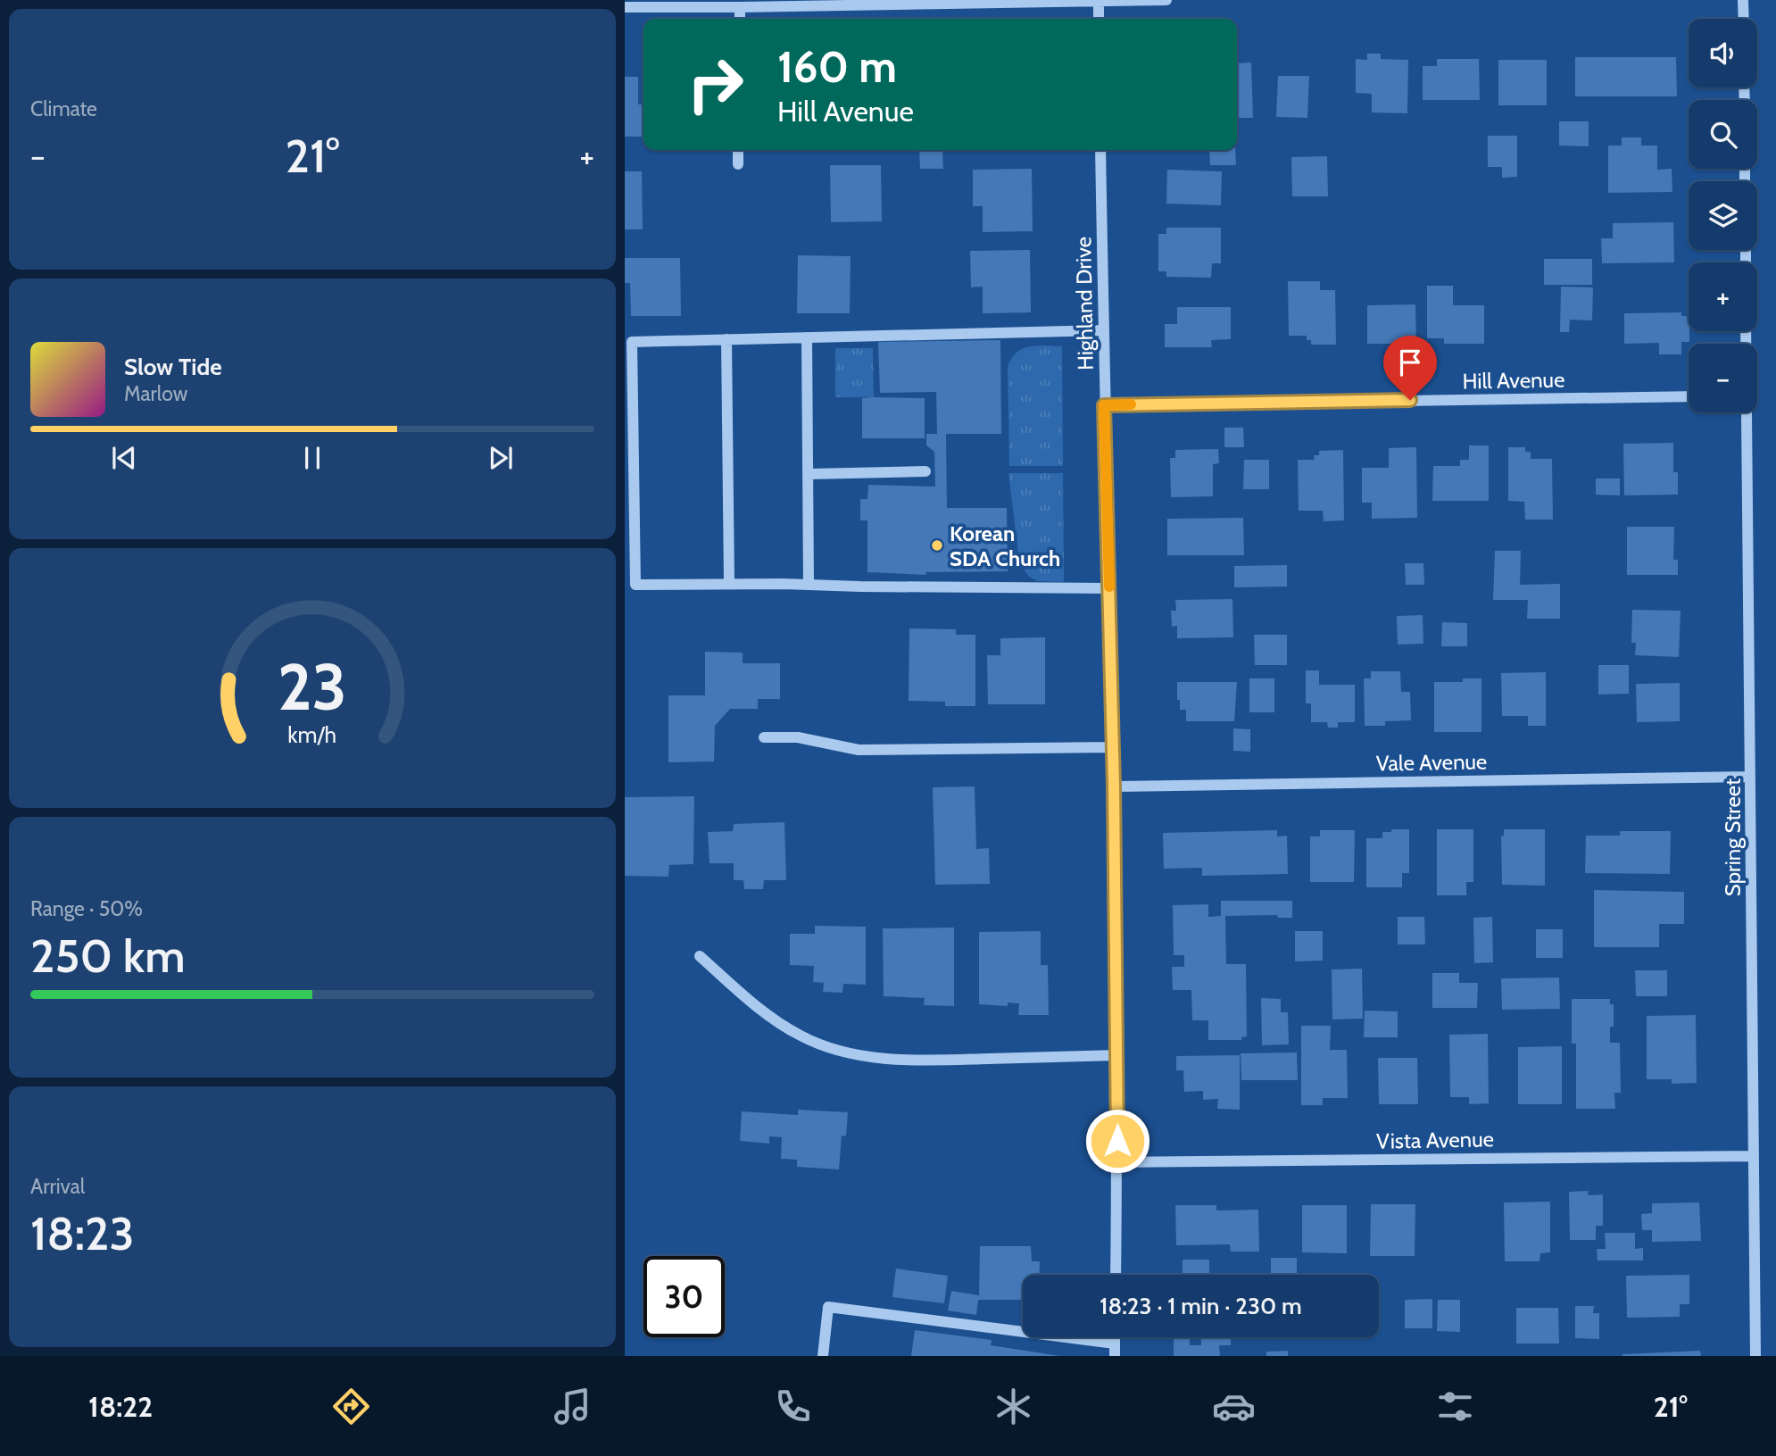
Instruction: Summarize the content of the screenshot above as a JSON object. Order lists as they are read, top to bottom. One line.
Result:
{"streets":{"street":["Highland Drive","Hill Avenue","Vale Avenue","Spring Street","Vista Avenue"]},"crossings":[["Highland Drive","Hill Avenue"],["Highland Drive","Vale Avenue"],["Highland Drive","Vista Avenue"],["Vale Avenue","Spring Street"],["Spring Street","Vista Avenue"]],"places":["Korean SDA Church"],"page":{"tile":["Climate",["Range · 50%","250 km"],["Arrival","18:23"]],"map_buttons":["+","−"],"turn":["160 m","Hill Avenue"],"heat":["−","21°","+"],"song":["Slow Tide","Marlow"],"limit":"30","trip":"18:23 · 1 min · 230 m","tabs":["18:22","21°"],"gauge":["23","km/h"]}}
